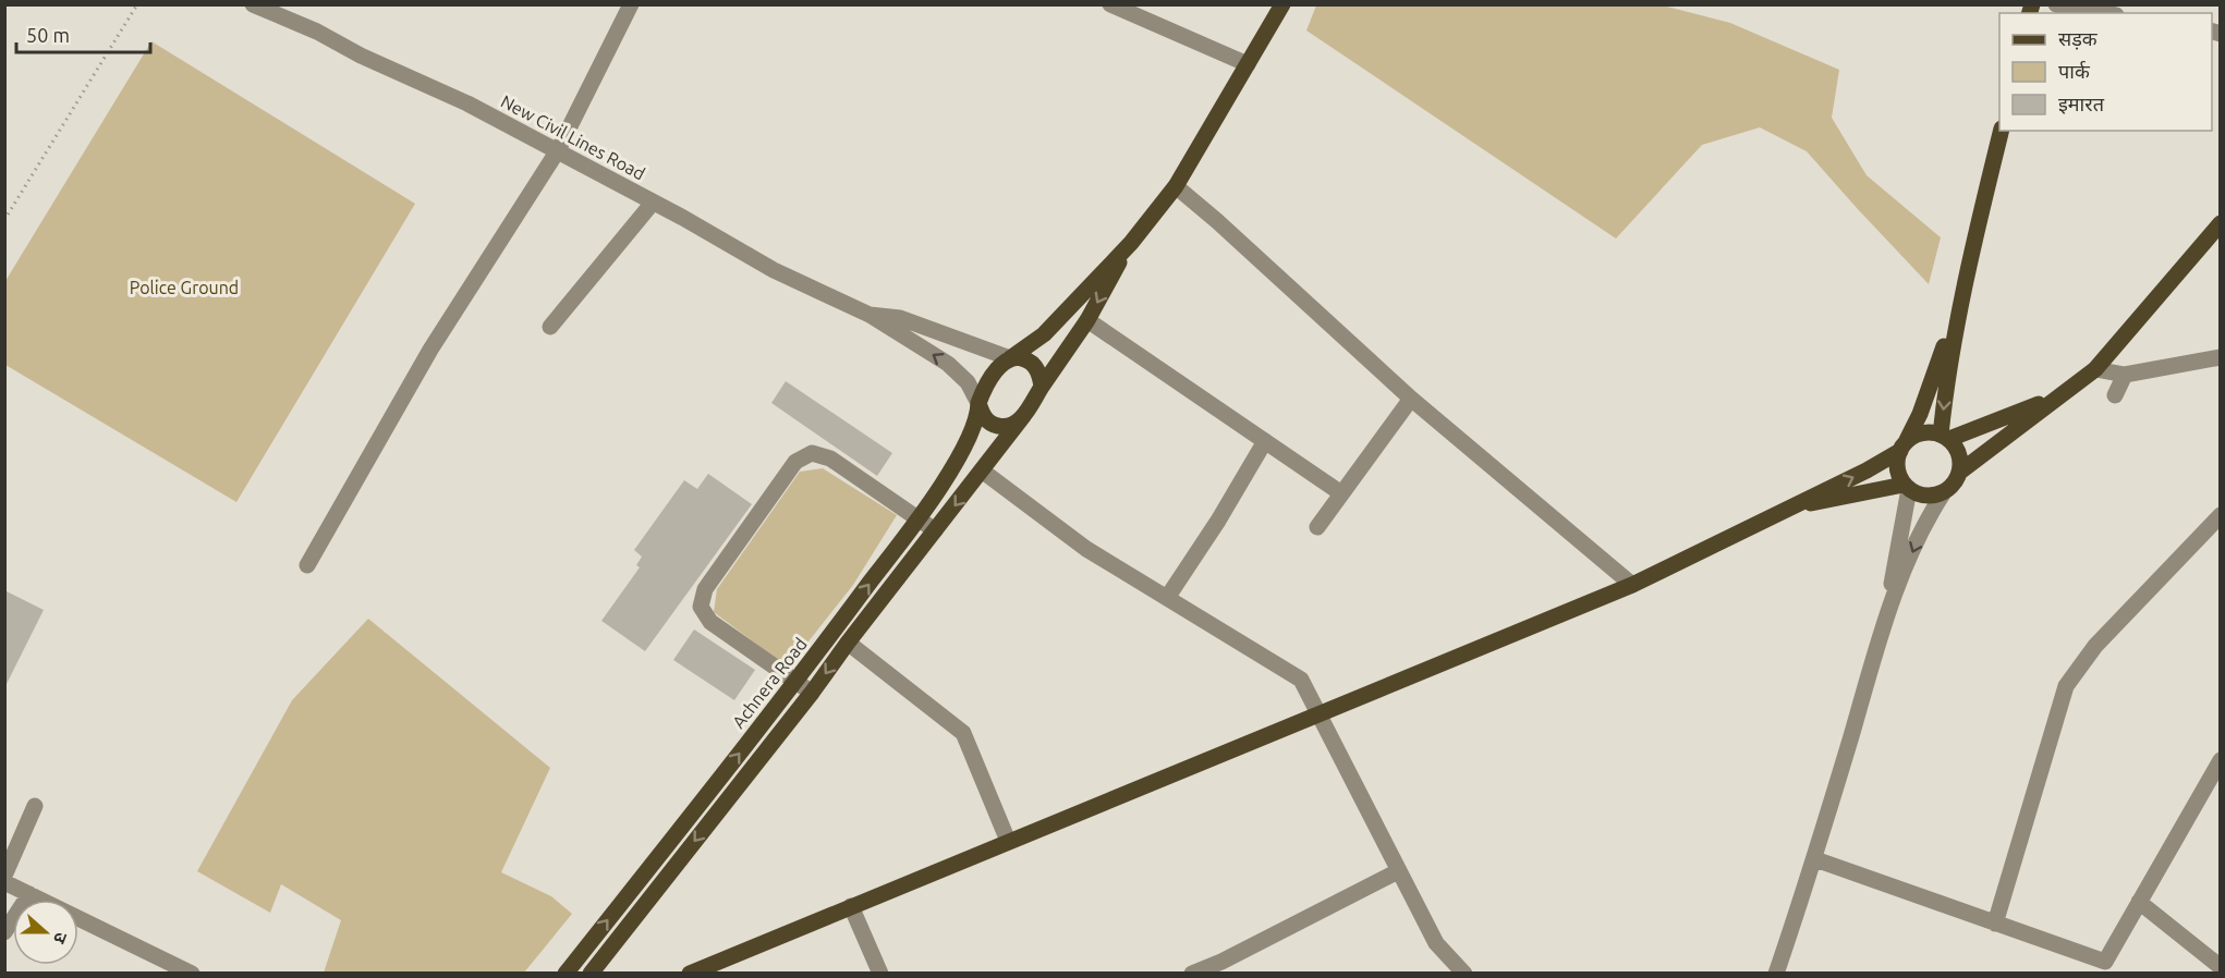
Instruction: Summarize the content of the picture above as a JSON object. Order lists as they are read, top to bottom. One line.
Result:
{"streets":{"main road":["Achnera Road"],"street":["New Civil Lines Road"]},"parks":["Police Ground"],"legend":["सड़क","पार्क","इमारत"],"scale_bar":"50 m","north":"right"}
